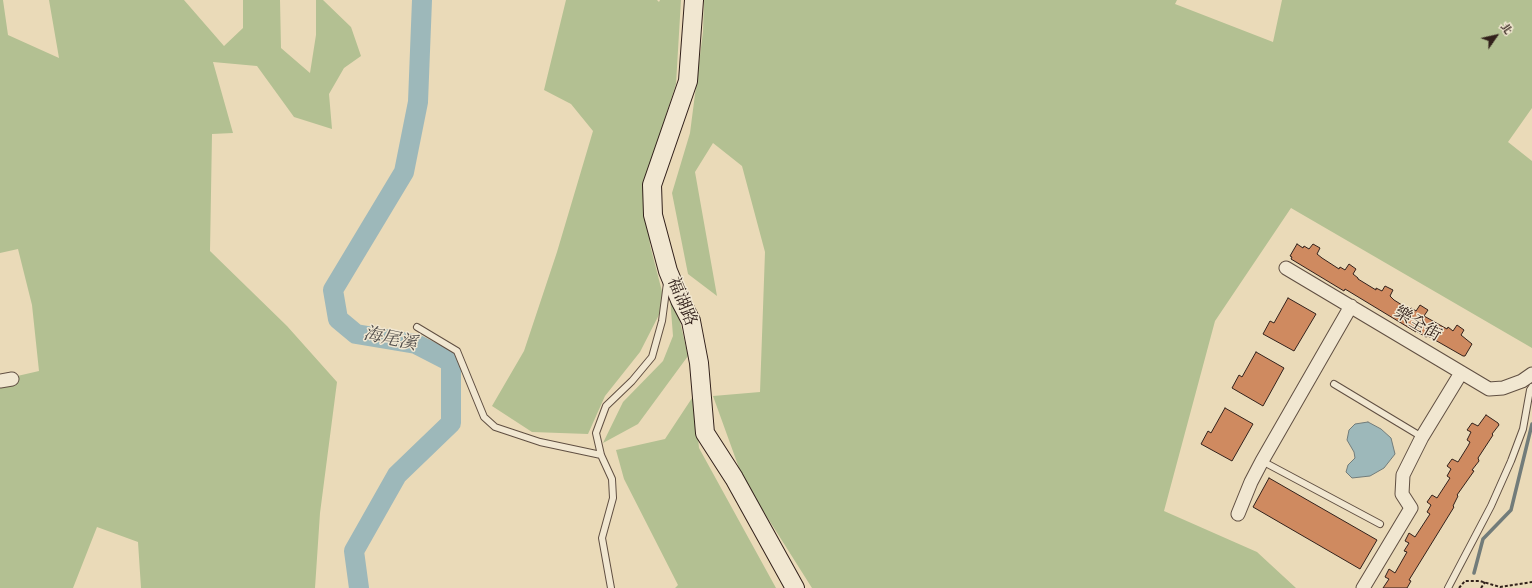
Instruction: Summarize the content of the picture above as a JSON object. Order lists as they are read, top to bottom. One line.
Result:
{"streets":{"street":["福湖路","樂全街"]},"water":["海尾溪"],"north":"top right"}
